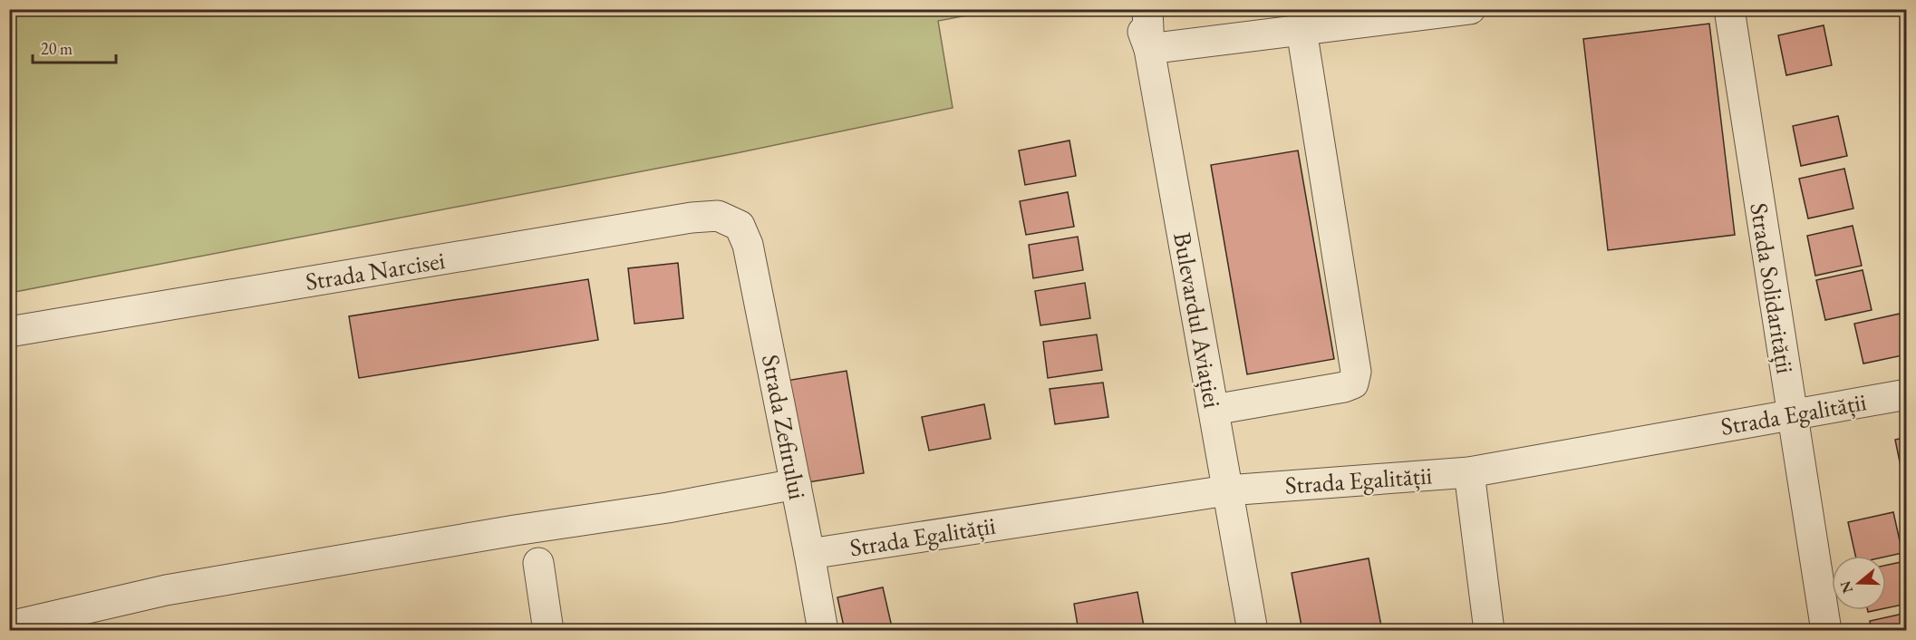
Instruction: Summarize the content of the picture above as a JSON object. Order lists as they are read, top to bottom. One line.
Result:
{"streets":{"street":["Strada Narcisei","Strada Solidarității","Bulevardul Aviației","Strada Egalității","Strada Zefirului"]},"crossings":[["Strada Narcisei","Strada Zefirului"],["Strada Solidarității","Strada Egalității"],["Bulevardul Aviației","Strada Egalității"],["Strada Egalității","Strada Zefirului"]],"scale_bar":"20 m","north":"left"}
